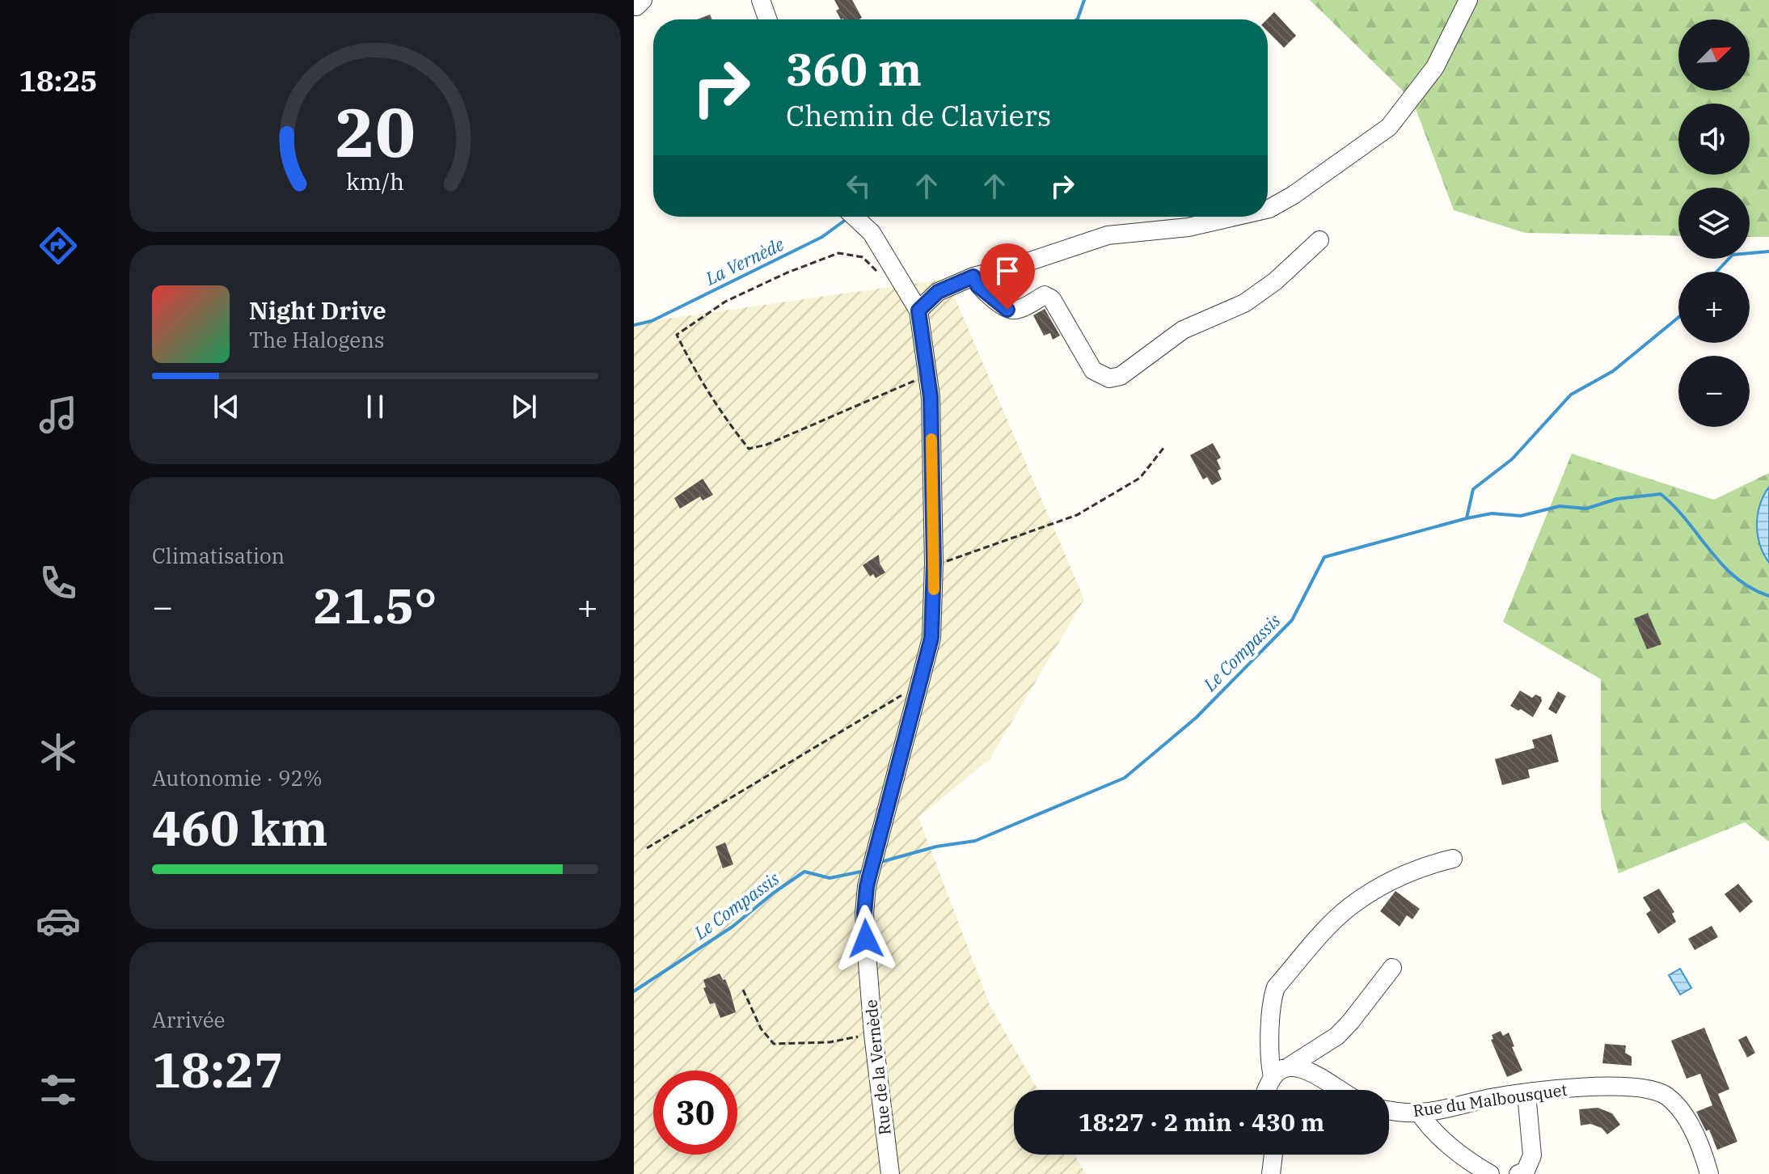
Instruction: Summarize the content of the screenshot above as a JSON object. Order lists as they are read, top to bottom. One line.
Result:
{"streets":{"street":["Rue de la Vernède","Rue du Malbousquet"]},"water":["La Vernède","Le Compassis"],"north":"top right","page":{"tabs":"18:25","map_buttons":["+","−"],"turn":["360 m","Chemin de Claviers"],"song":["Night Drive","The Halogens"],"tile":["Climatisation",["Autonomie · 92%","460 km"],["Arrivée","18:27"]],"heat":["−","21.5°","+"],"limit":"30","trip":"18:27 · 2 min · 430 m","gauge":["20","km/h"]}}
